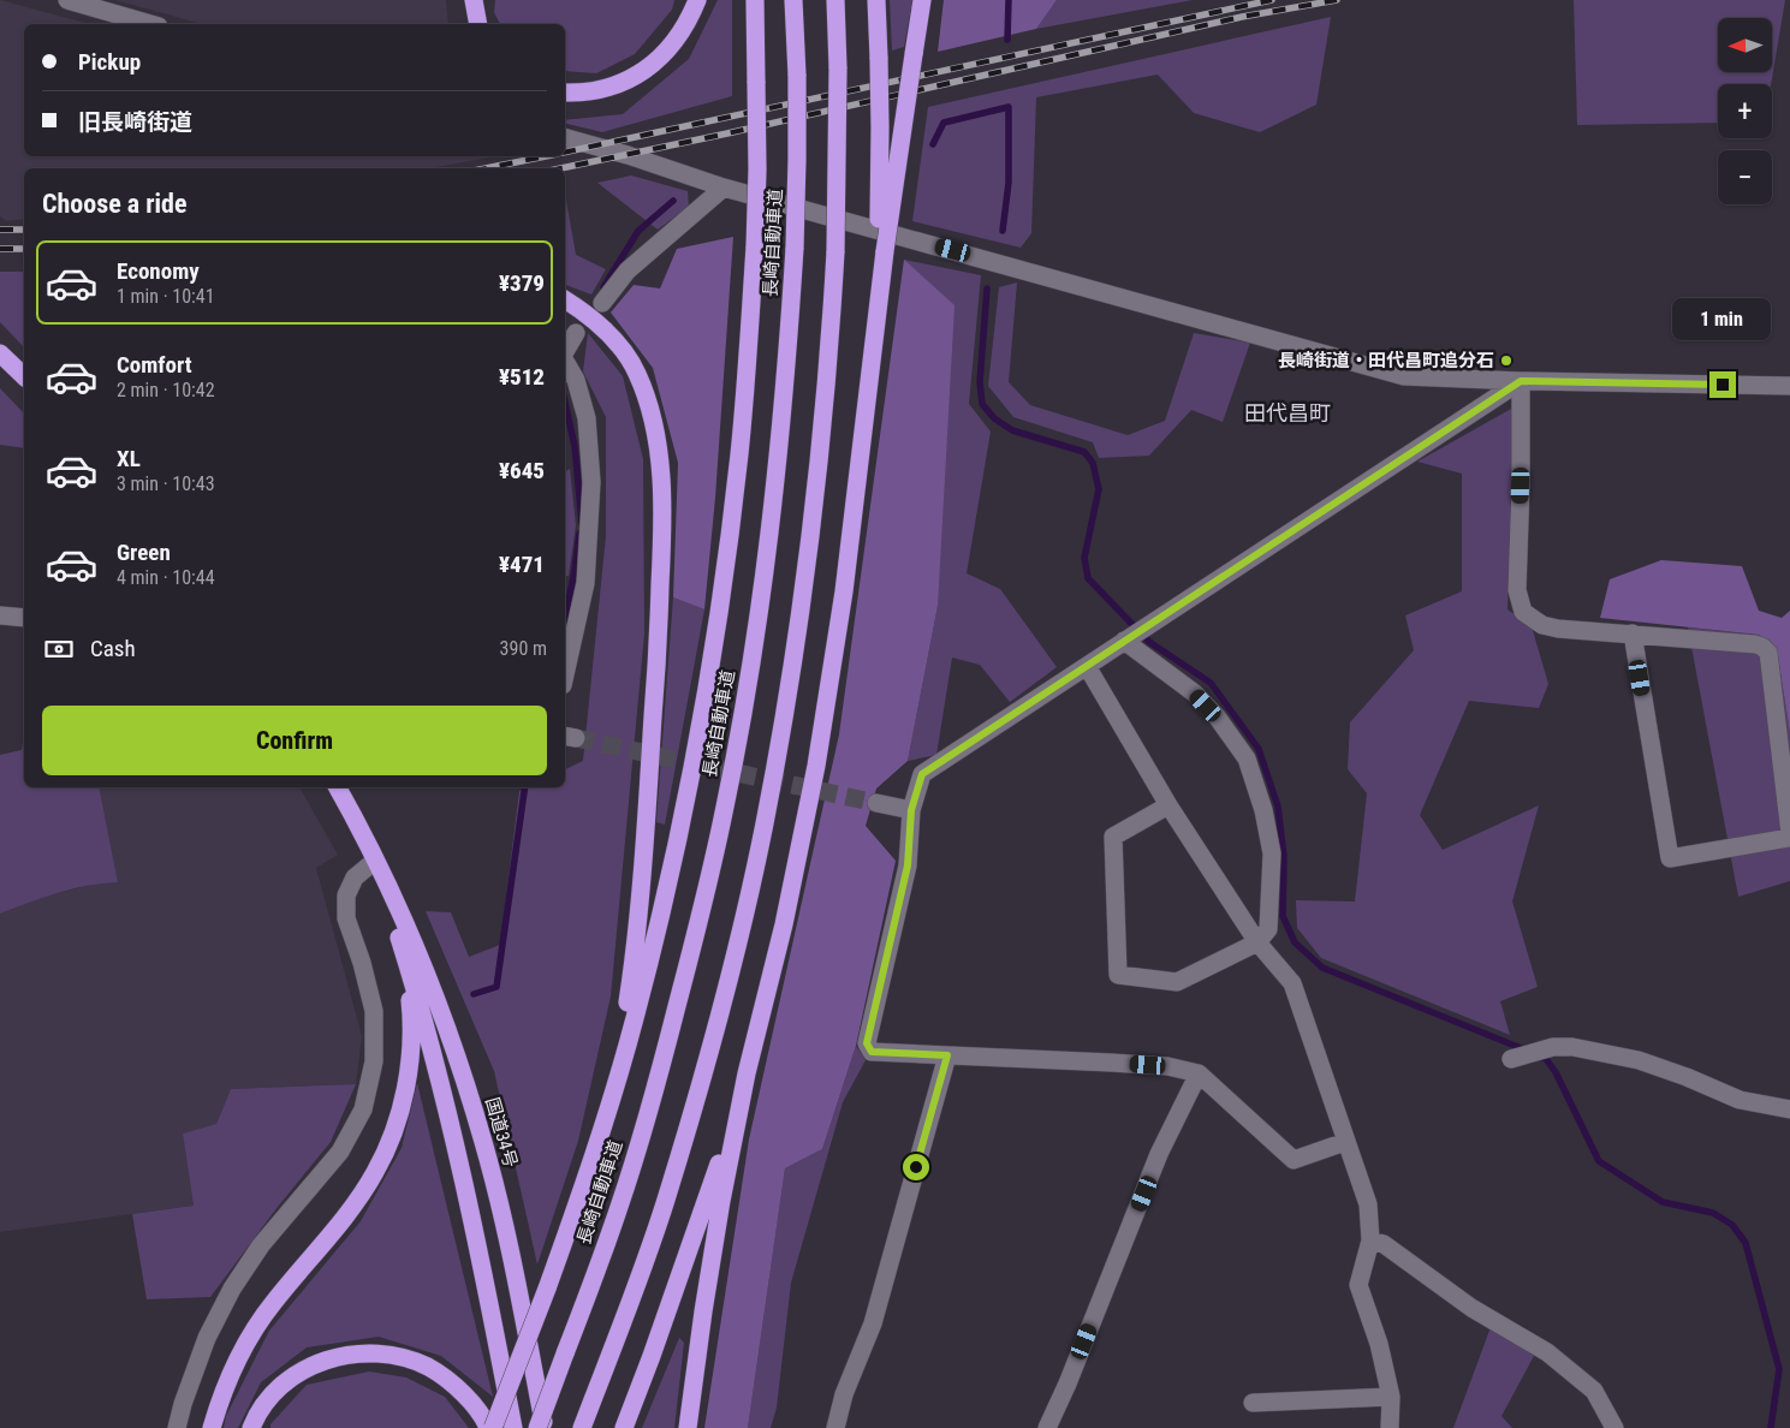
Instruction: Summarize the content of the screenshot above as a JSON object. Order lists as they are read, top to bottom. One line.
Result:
{"streets":{"highway":["長崎自動車道","国道34号"]},"districts":["田代昌町"],"places":["長崎街道・田代昌町追分石"],"north":"left","page":{"map_buttons":["+","−"],"banner":["Pickup","旧長崎街道"],"heading":"Choose a ride","list":[{"name":"Economy","note":"1 min · 10:41","value":"¥379"},{"name":"Comfort","note":"2 min · 10:42","value":"¥512"},{"name":"XL","note":"3 min · 10:43","value":"¥645"},{"name":"Green","note":"4 min · 10:44","value":"¥471"}],"bubble":"1 min","pay":["Cash","390 m"],"buttons":"Confirm"}}
